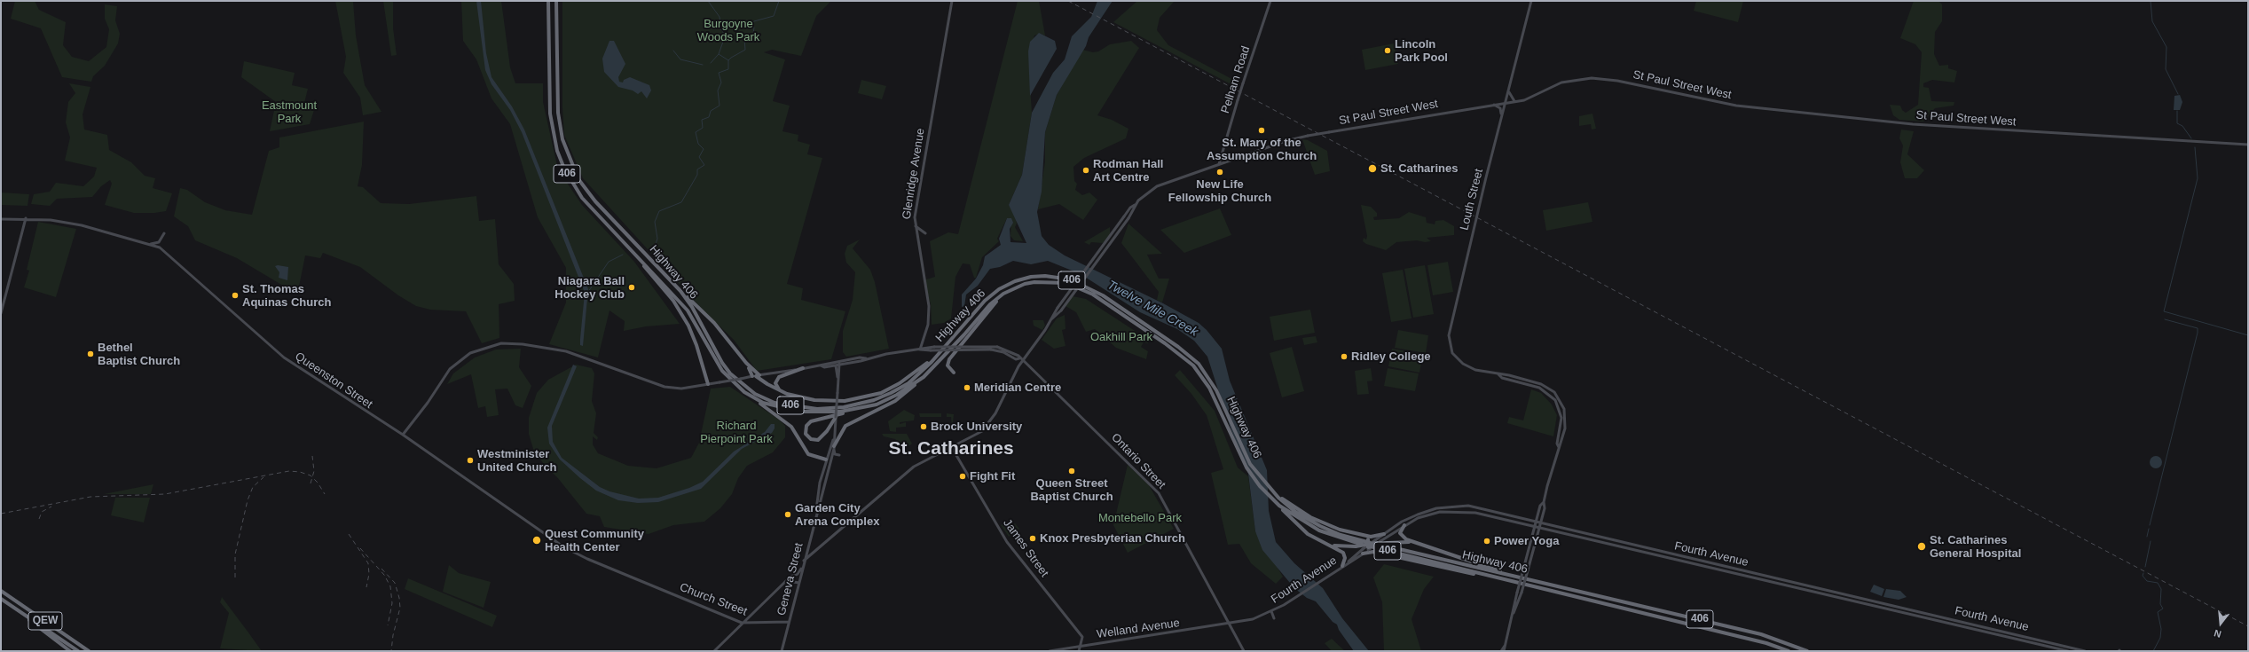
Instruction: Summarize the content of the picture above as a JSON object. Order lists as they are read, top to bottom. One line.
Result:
{"streets":{"highway":["406","Highway 406","QEW"],"main road":["Pelham Road","St Paul Street West","Glenridge Avenue","Louth Street","Queenston Street","Ontario Street","James Street","Fourth Avenue","Geneva Street","Church Street","Welland Avenue"]},"crossings":[["Pelham Road","St Paul Street West"],["St Paul Street West","Louth Street"],["St Paul Street West","Ontario Street"],["St Paul Street West","James Street"],["St Paul Street West","Geneva Street"],["Louth Street","Fourth Avenue"],["Queenston Street","Church Street"],["Ontario Street","Fourth Avenue"],["Ontario Street","Welland Avenue"],["James Street","Welland Avenue"],["Fourth Avenue","Welland Avenue"],["Geneva Street","Church Street"]],"districts":["St. Catharines"],"water":["Twelve Mile Creek"],"parks":["Burgoyne Woods Park","Eastmount Park","Oakhill Park","Richard Pierpoint Park","Montebello Park"],"places":["Lincoln Park Pool","St. Mary of the Assumption Church","St. Catharines","Rodman Hall Art Centre","New Life Fellowship Church","Niagara Ball Hockey Club","St. Thomas Aquinas Church","Bethel Baptist Church","Ridley College","Meridian Centre","Brock University","Westminister United Church","Queen Street Baptist Church","Fight Fit","Garden City Arena Complex","Knox Presbyterian Church","Quest Community Health Center","Power Yoga","St. Catharines General Hospital"],"north":"bottom"}
